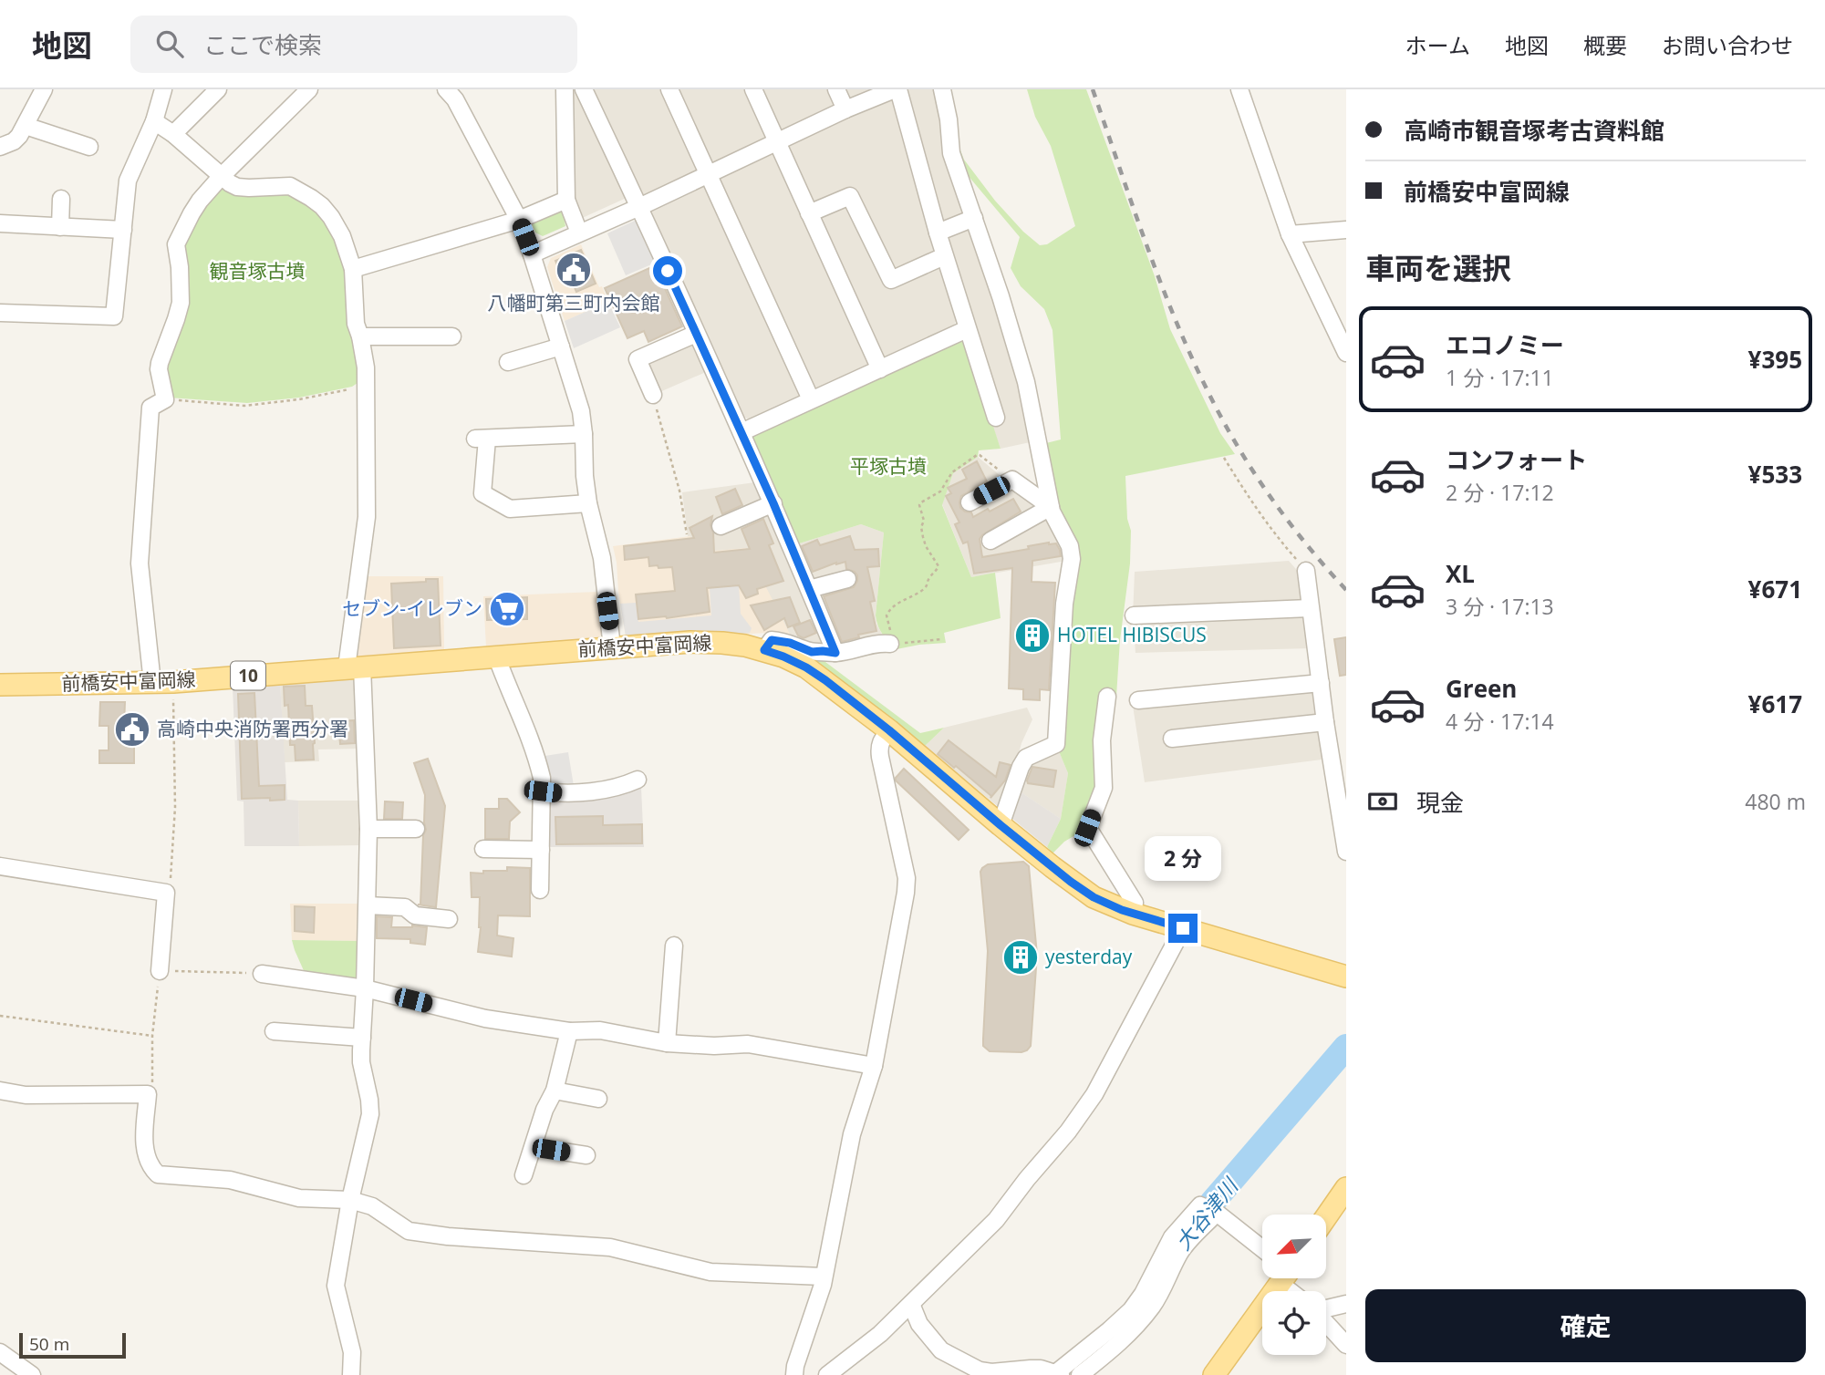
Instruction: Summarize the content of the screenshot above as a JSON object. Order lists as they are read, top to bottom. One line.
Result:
{"streets":{"main road":["前橋安中富岡線","10"]},"water":["大谷津川"],"parks":["観音塚古墳","平塚古墳"],"places":{"public building":["八幡町第三町内会館","高崎中央消防署西分署"],"supermarket":["セブン-イレブン"],"building":["HOTEL HIBISCUS","yesterday"]},"scale_bar":"50 m","north":"bottom left","page":{"header":"地図","search":"ここで検索","nav":["ホーム","地図","概要","お問い合わせ"],"banner":["高崎市観音塚考古資料館","前橋安中富岡線"],"heading":"車両を選択","list":[{"name":"エコノミー","note":"1 分 · 17:11","value":"¥395"},{"name":"コンフォート","note":"2 分 · 17:12","value":"¥533"},{"name":"XL","note":"3 分 · 17:13","value":"¥671"},{"name":"Green","note":"4 分 · 17:14","value":"¥617"}],"pay":["現金","480 m"],"bubble":"2 分","buttons":"確定","scale":"50 m"}}
